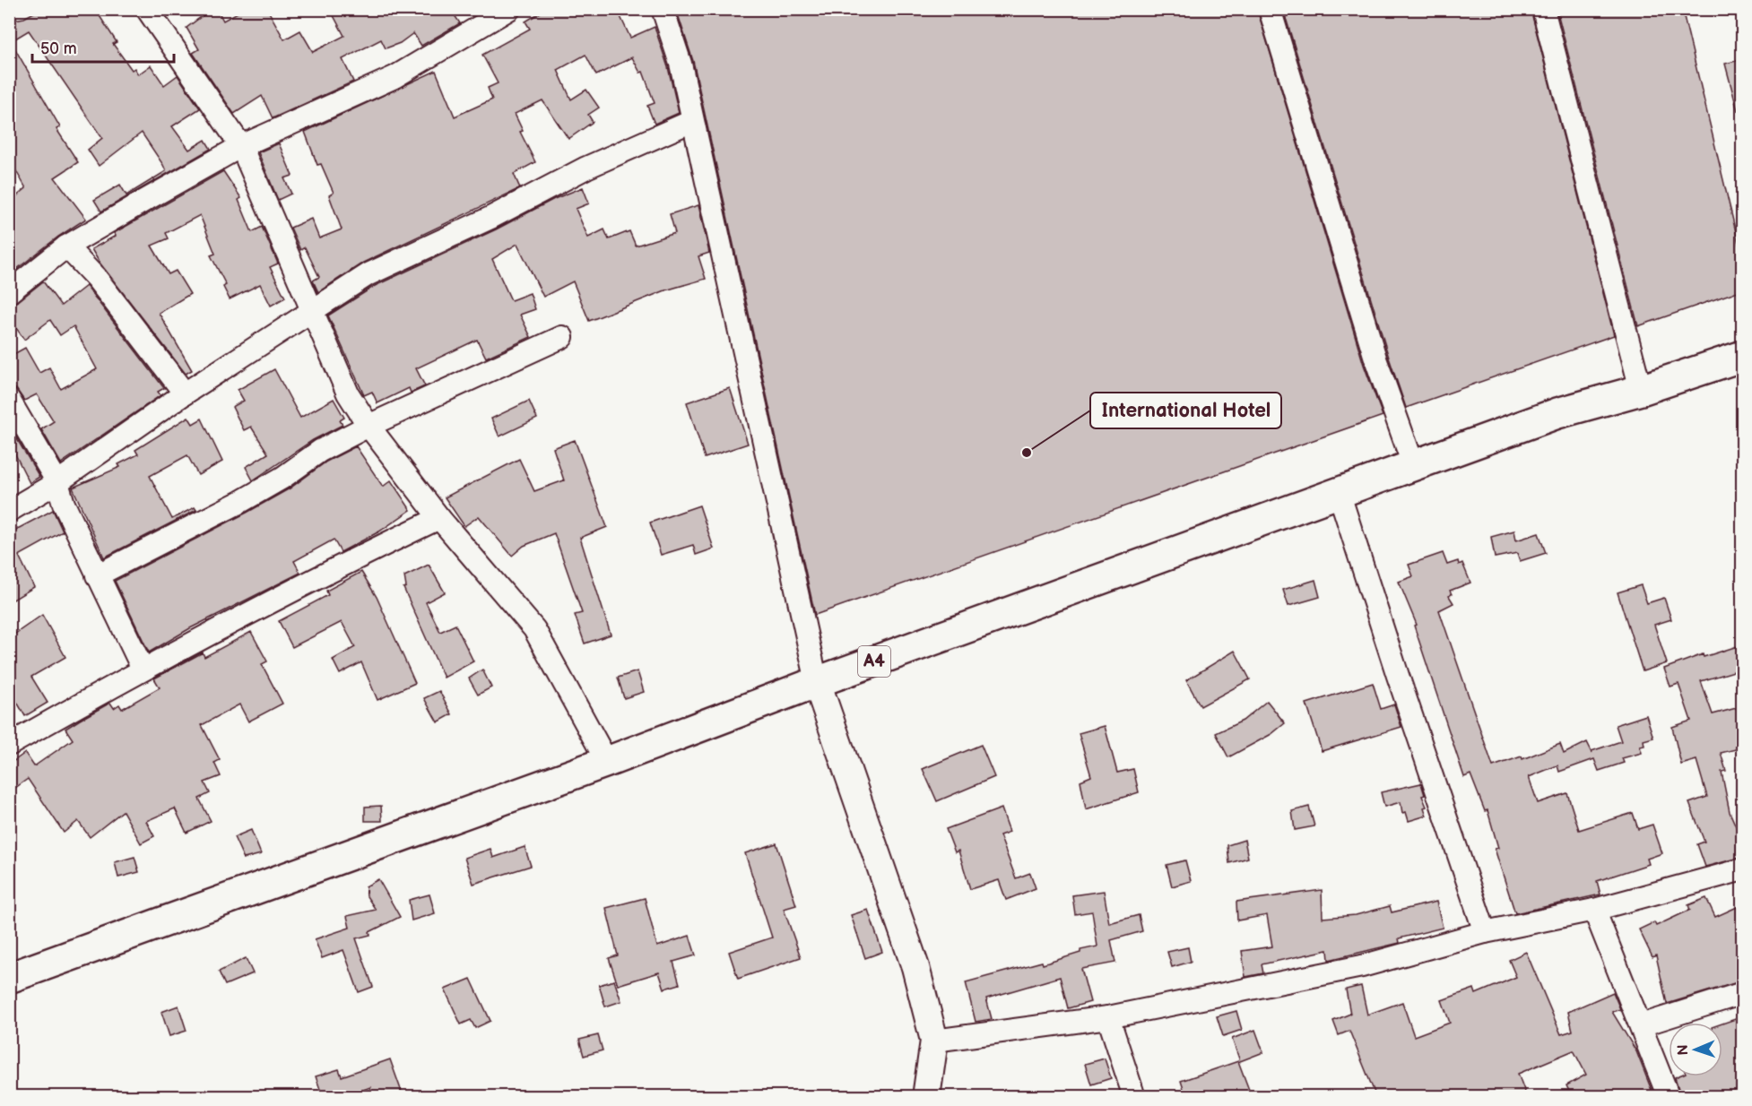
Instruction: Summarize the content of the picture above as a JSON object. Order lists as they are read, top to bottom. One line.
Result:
{"streets":{"highway":["A4"]},"places":["International Hotel"],"scale_bar":"50 m","north":"left"}
